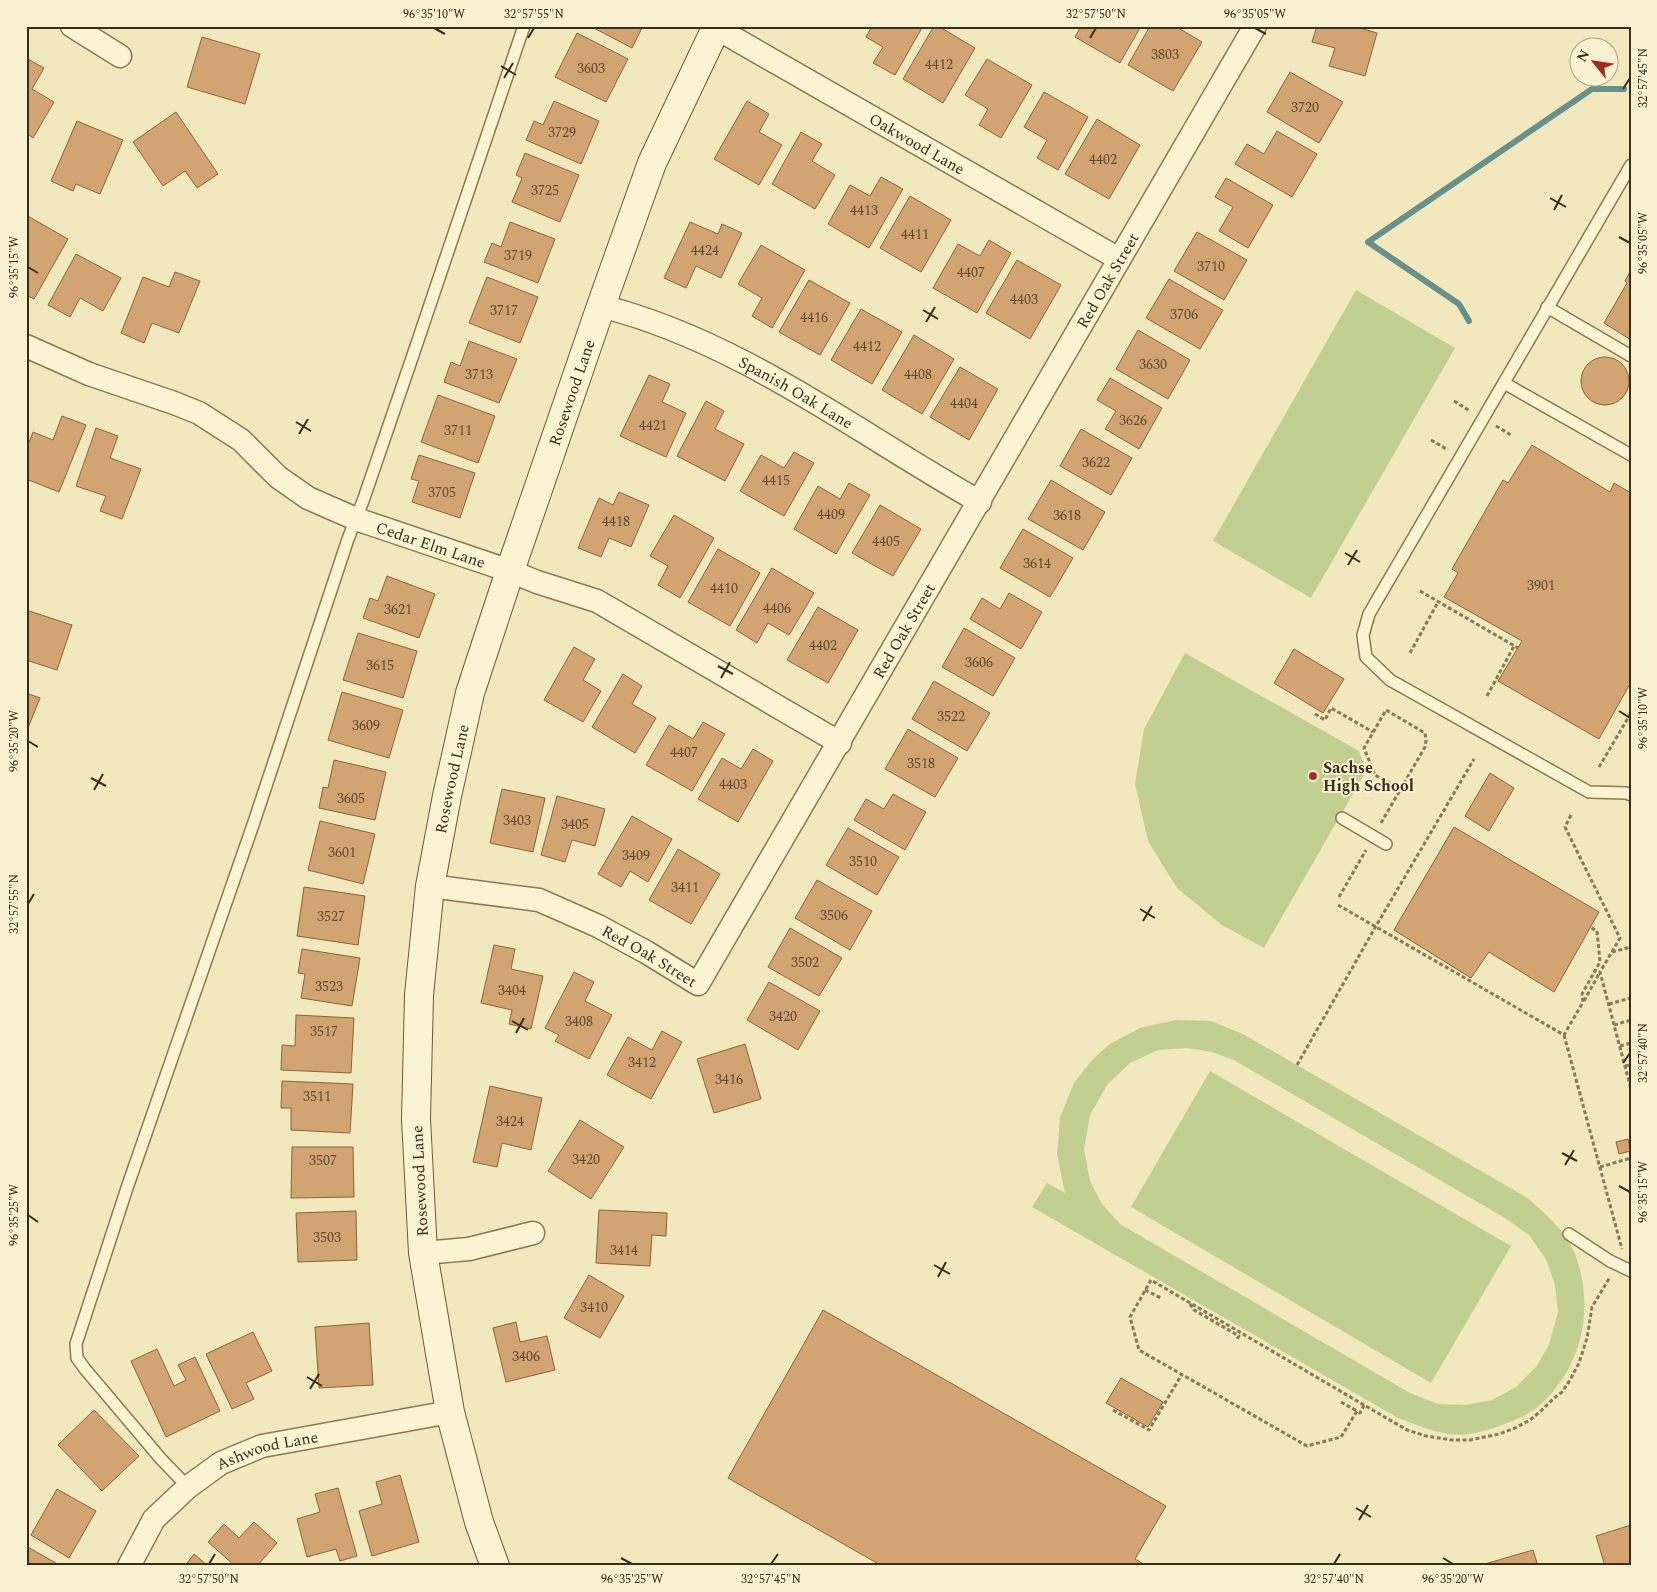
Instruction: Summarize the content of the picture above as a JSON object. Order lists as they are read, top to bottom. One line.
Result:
{"streets":{"street":["Oakwood Lane","Red Oak Street","Rosewood Lane","Spanish Oak Lane","Cedar Elm Lane","Ashwood Lane"]},"crossings":[["Oakwood Lane","Red Oak Street"],["Oakwood Lane","Rosewood Lane"],["Red Oak Street","Rosewood Lane"],["Red Oak Street","Spanish Oak Lane"],["Red Oak Street","Cedar Elm Lane"],["Rosewood Lane","Spanish Oak Lane"],["Rosewood Lane","Cedar Elm Lane"],["Rosewood Lane","Ashwood Lane"]],"places":["Sachse High School"],"house_numbers":["3803","4412","3603","3720","3729","4402","3725","4413","4411","4424","3719","3710","4407","4403","3717","3706","4416","4412","3630","3713","4408","4404","3626","4421","3711","3622","4415","3705","4409","3618","4418","4405","3614","3901","4410","4406","3621","4402","3606","3615","3522","3609","4407","3518","4403","3605","3403","3405","3601","3409","3510","3411","3506","3527","3502","3523","3404","3420","3408","3517","3412","3416","3511","3424","3420","3507","3503","3414","3410","3406"],"north":"top left","coordinates":["96°35'10\"W","32°57'55\"N","32°57'50\"N","96°35'05\"W","32°57'45\"N","96°35'15\"W","96°35'20\"W","32°57'40\"N","96°35'25\"W"]}
